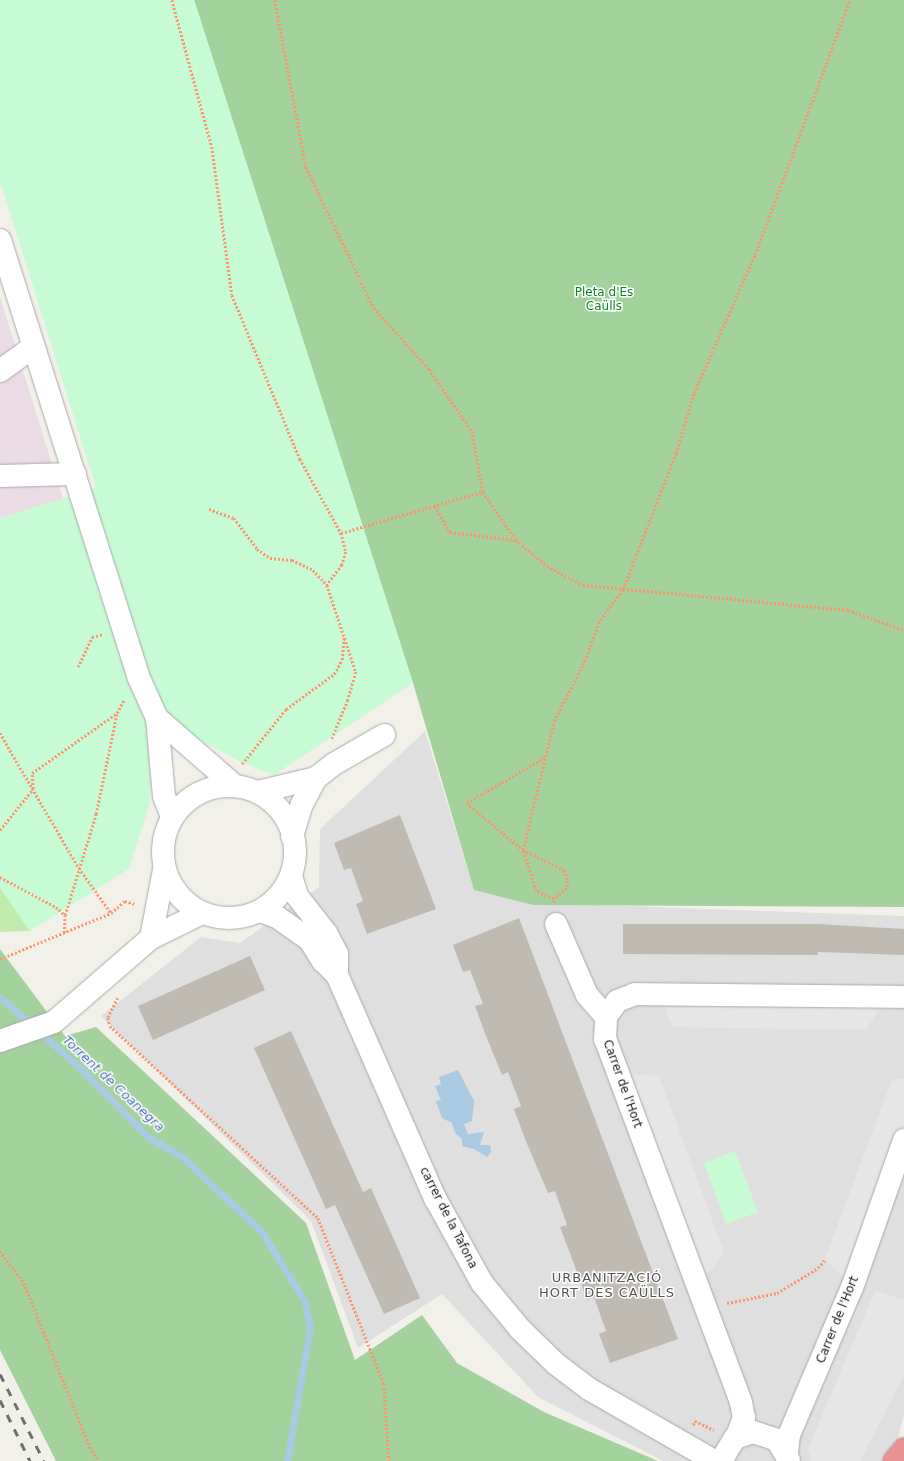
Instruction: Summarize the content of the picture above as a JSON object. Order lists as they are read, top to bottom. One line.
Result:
{"streets":{"street":["Carrer de l'Hort","carrer de la Tafona"]},"crossings":[["Carrer de l'Hort","carrer de la Tafona"]],"districts":["URBANITZACIÓ HORT DES CAÜLLS"],"water":["Torrent de Coanegra"],"parks":["Pleta d'Es Caülls"]}
